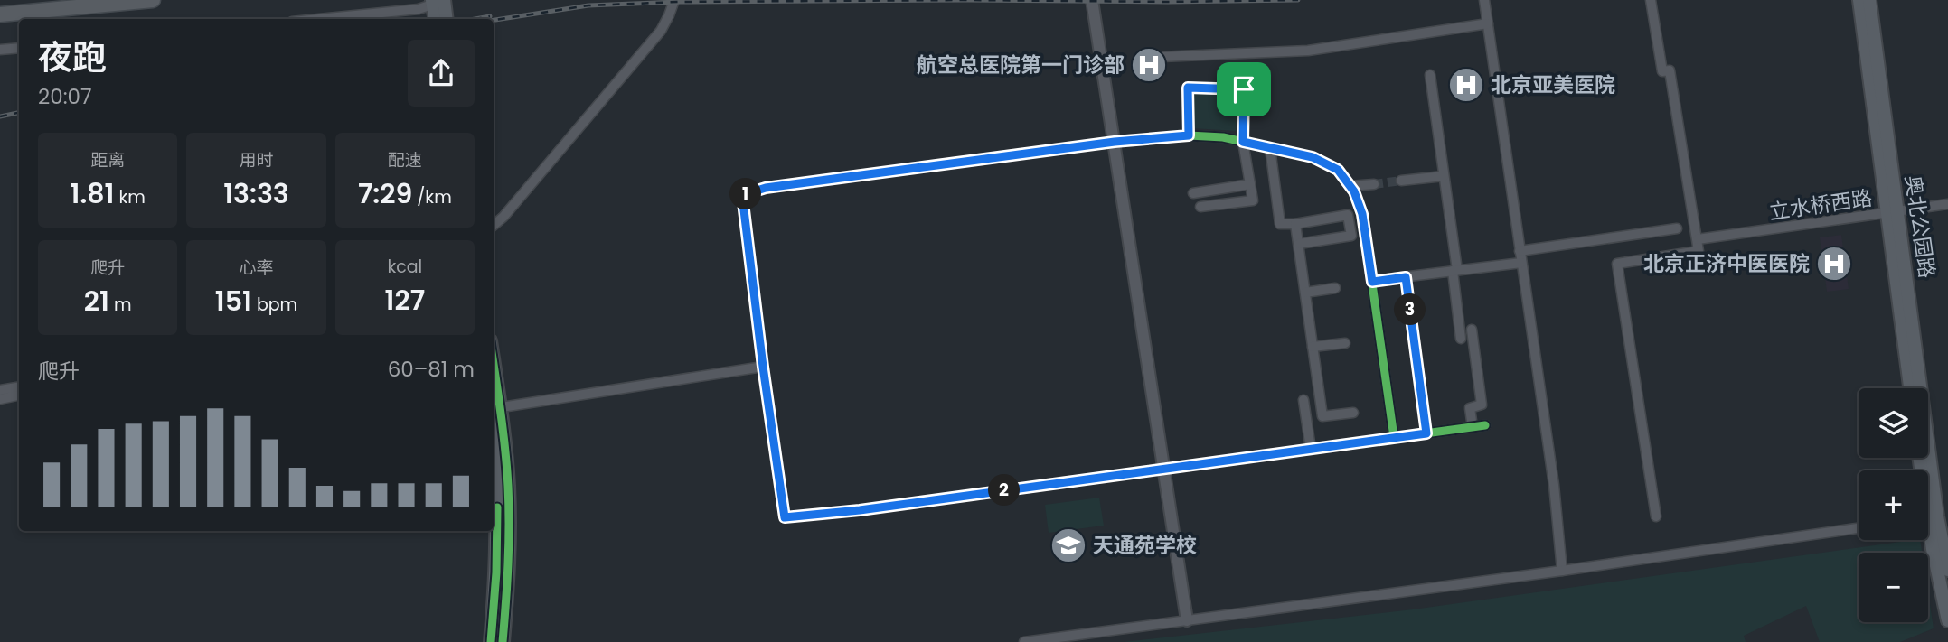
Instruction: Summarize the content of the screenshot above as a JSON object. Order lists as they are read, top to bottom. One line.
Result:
{"streets":{"main road":["奥北公园路"],"street":["立水桥西路"]},"crossings":[["立水桥西路","奥北公园路"]],"places":{"hospital":["航空总医院第一门诊部","北京亚美医院","北京正济中医医院"],"school or university":["天通苑学校"]},"page":{"heading":["夜跑","20:07"],"stats":[["距离","1.81 km"],["用时","13:33"],["配速","7:29 /km"],["爬升","21 m"],["心率","151 bpm"],["kcal","127"]],"pins":["1","3","2"],"chart":["爬升","60–81 m"],"map_buttons":["+","−"]}}
